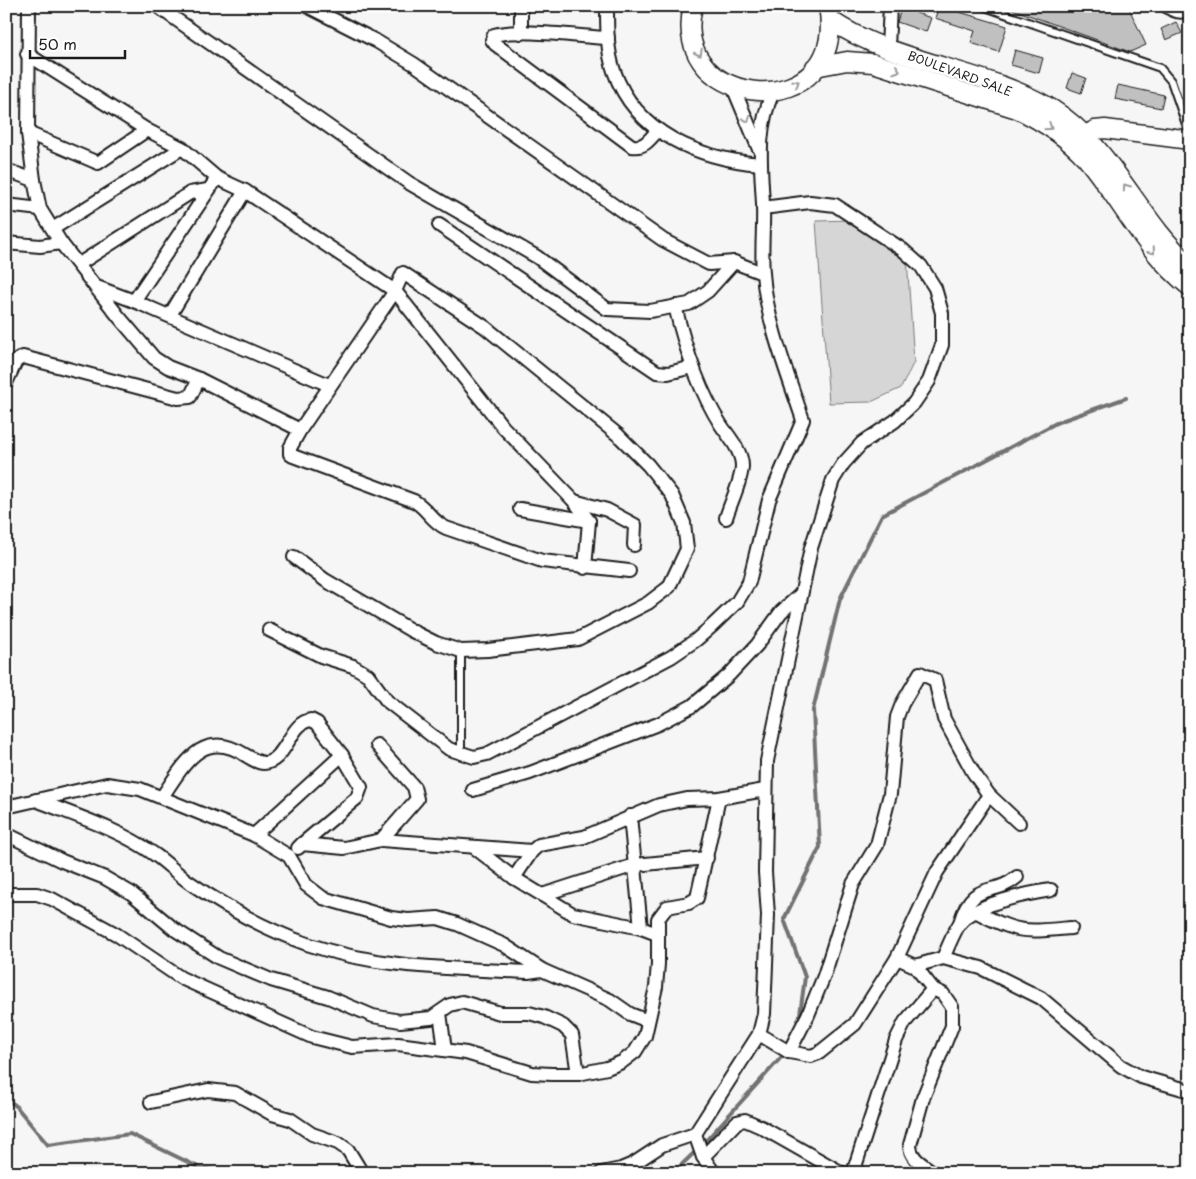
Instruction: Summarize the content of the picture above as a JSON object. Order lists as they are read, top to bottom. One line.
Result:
{"streets":{"street":["BOULEVARD SALE"]},"scale_bar":"50 m"}
